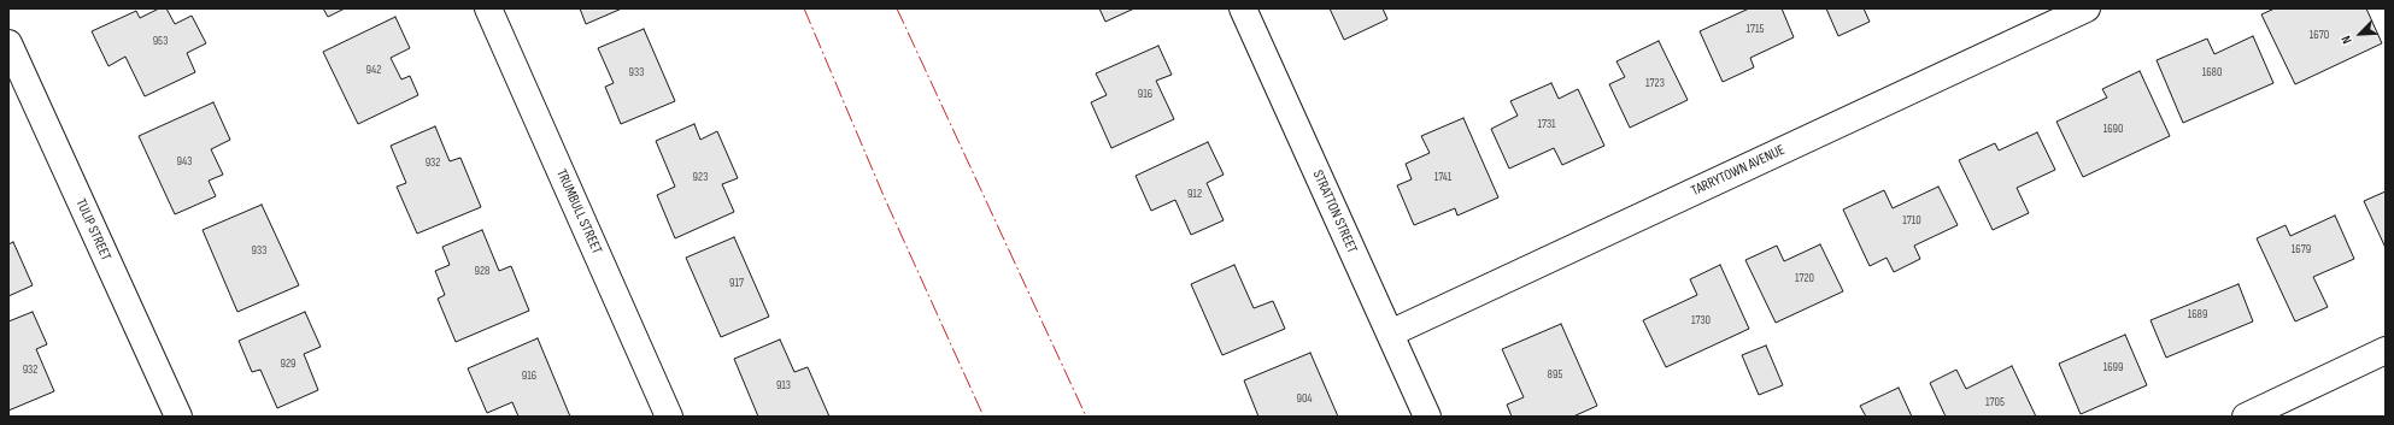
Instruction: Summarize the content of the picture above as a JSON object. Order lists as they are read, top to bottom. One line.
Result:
{"streets":{"street":["TARRYTOWN AVENUE","TRUMBULL STREET","STRATTON STREET","TULIP STREET"]},"crossings":[["TARRYTOWN AVENUE","STRATTON STREET"]],"house_numbers":["1715","1670","953","942","933","1680","1723","916","1731","1690","943","932","923","1741","912","1710","1679","933","928","1720","917","1689","1730","929","1699","932","895","916","913","904","1705"],"north":"bottom left"}
